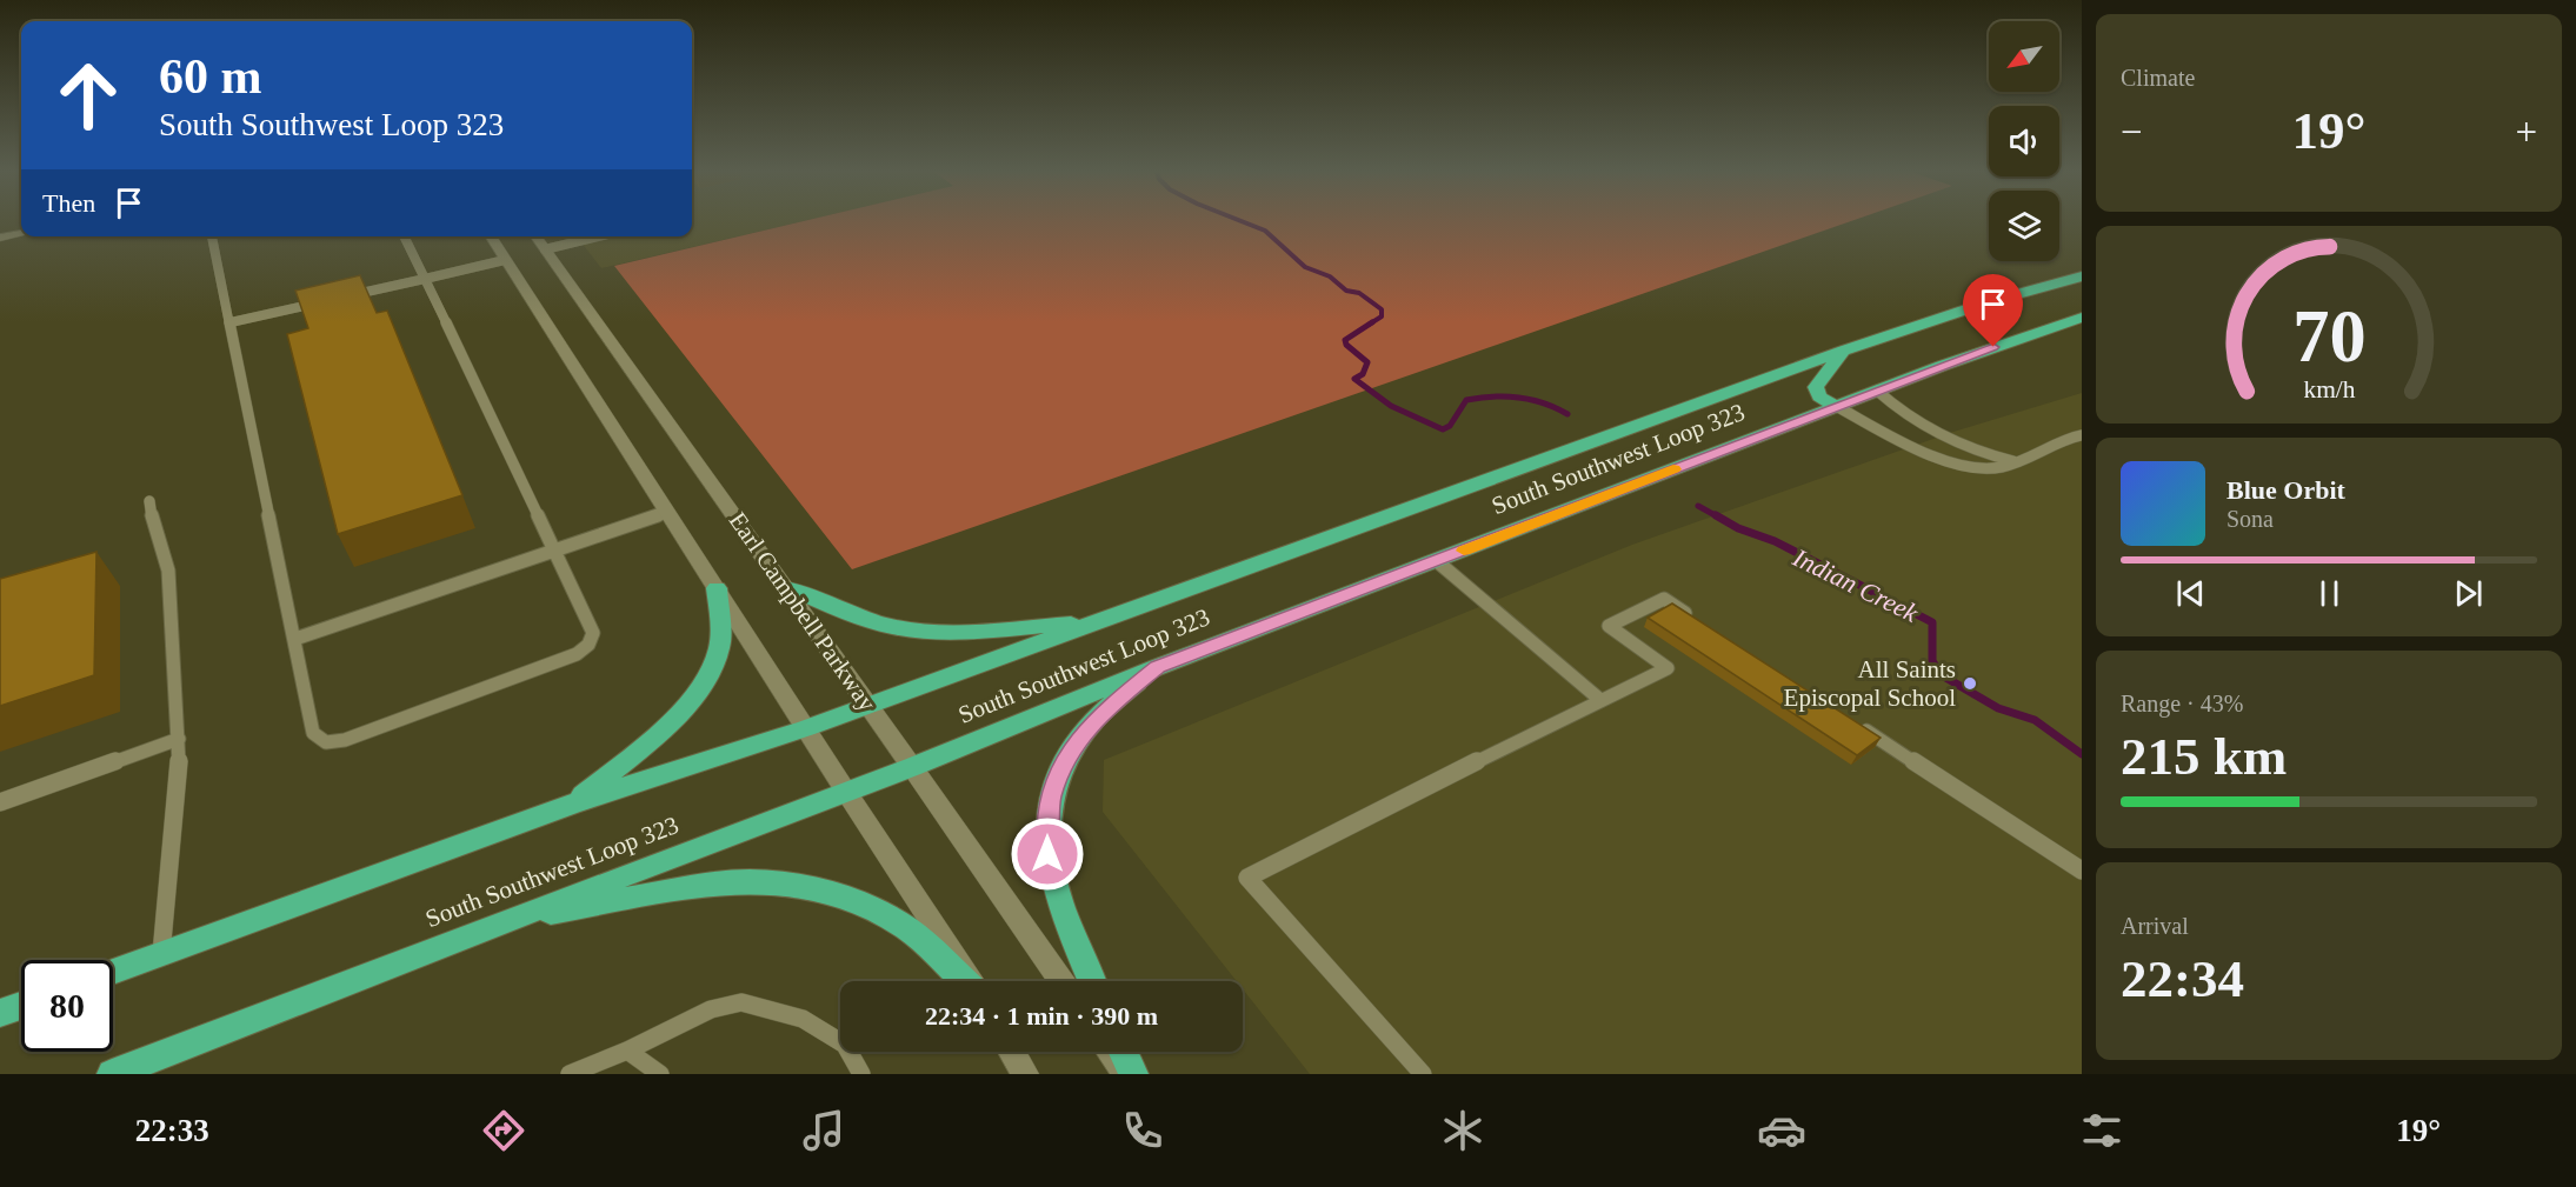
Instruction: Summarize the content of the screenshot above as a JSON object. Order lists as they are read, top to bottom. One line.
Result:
{"streets":{"highway":["South Southwest Loop 323"],"main road":["Earl Campbell Parkway"]},"crossings":[["South Southwest Loop 323","Earl Campbell Parkway"]],"water":["Indian Creek"],"places":["All Saints Episcopal School"],"north":"bottom left","page":{"tile":["Climate",["Range · 43%","215 km"],["Arrival","22:34"]],"turn":["60 m","South Southwest Loop 323"],"heat":["−","19°","+"],"then":"Then","song":["Blue Orbit","Sona"],"limit":"80","trip":"22:34 · 1 min · 390 m","tabs":["22:33","19°"],"gauge":["70","km/h"]}}
